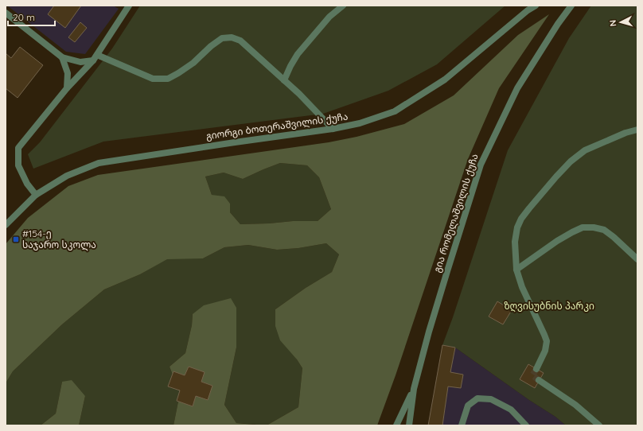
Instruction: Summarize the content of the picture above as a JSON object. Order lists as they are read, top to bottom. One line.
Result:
{"streets":{"street":["გიორგი ბოთერაშვილის ქუჩა","გია რომელაშვილის ქუჩა"]},"parks":["ზღვისუბნის პარკი"],"places":{"transit":["#154-ე საჯარო სკოლა"]},"scale_bar":"20 m","north":"left"}
